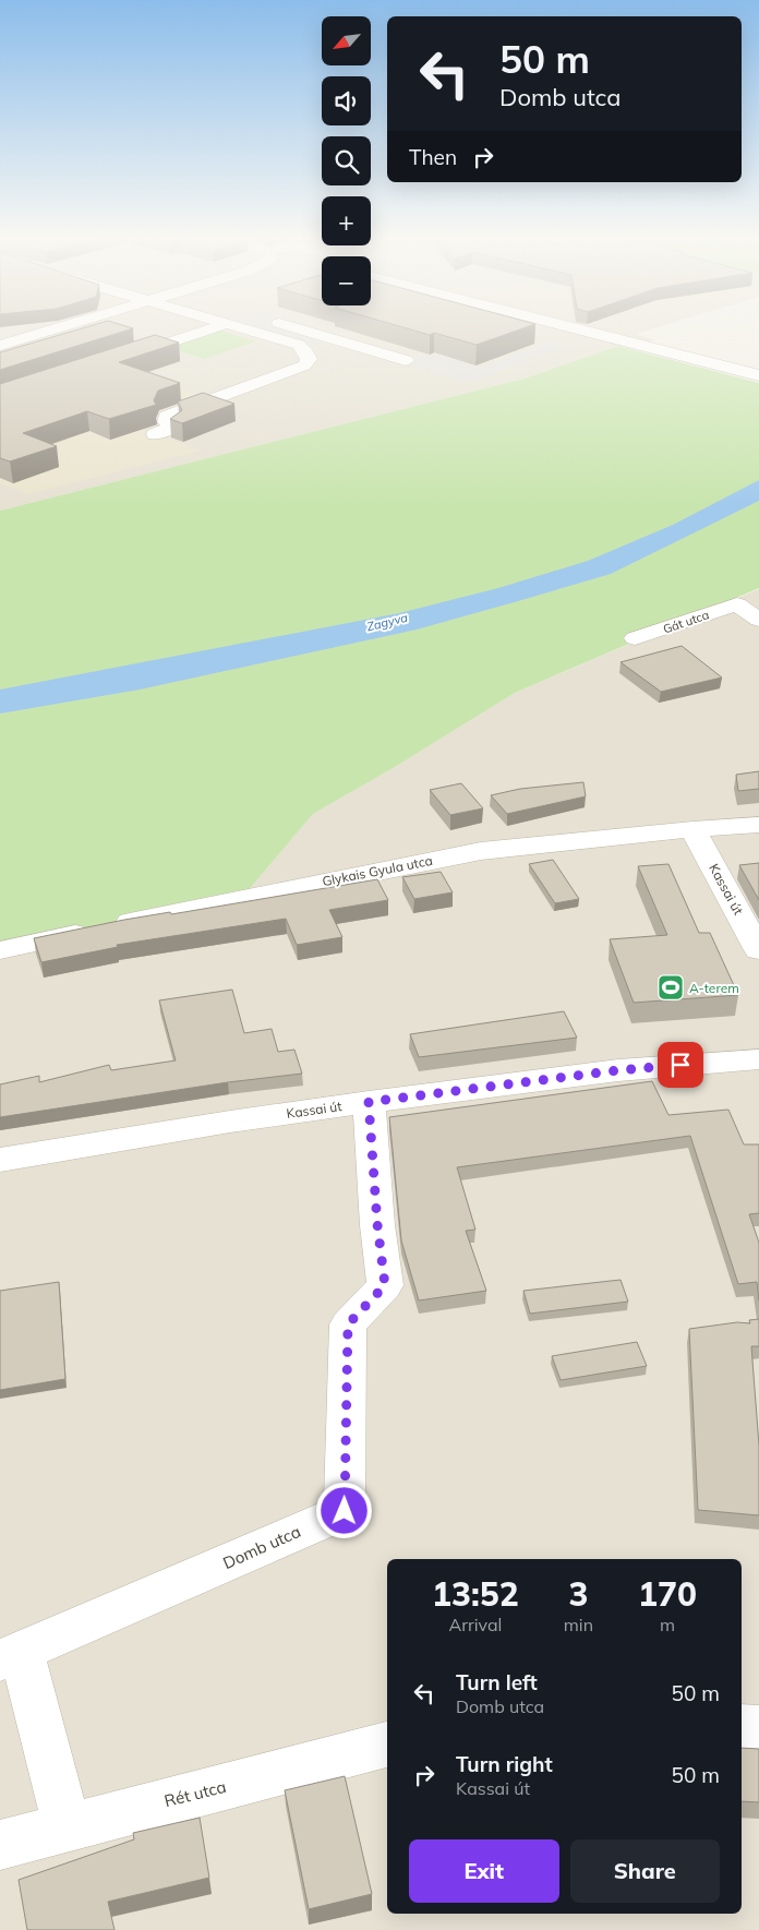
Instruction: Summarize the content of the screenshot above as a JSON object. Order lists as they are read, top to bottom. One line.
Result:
{"streets":{"street":["Gát utca","Glykais Gyula utca","Kassai út","Domb utca","Rét utca"]},"crossings":[["Glykais Gyula utca","Kassai út"],["Kassai út","Domb utca"]],"water":["Zagyva"],"places":{"sports":["A-terem"]},"north":"bottom left","page":{"map_buttons":["+","−"],"turn":["50 m","Domb utca"],"then":"Then","eta":["13:52","Arrival","3","min","170","m"],"list":[{"name":"Turn left","note":"Domb utca","value":"50 m"},{"name":"Turn right","note":"Kassai út","value":"50 m"}],"buttons":["Exit","Share"]}}
